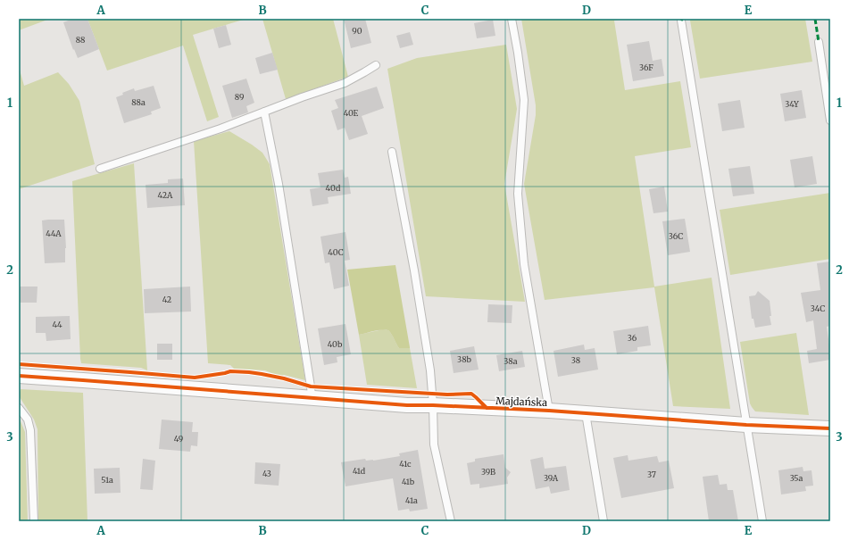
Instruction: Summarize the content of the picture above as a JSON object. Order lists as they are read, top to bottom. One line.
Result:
{"streets":{"street":["Majdańska"]},"house_numbers":["90","88","36F","89","88a","34Y","40E","40d","42A","44A","36C","40C","42","34C","44","36","40b","38b","38","38a","49","41c","41d","39B","43","37","39A","35a","51a","41b","41a"],"grid":{"columns":["A","B","C","D","E"],"rows":["1","2","3"]}}
